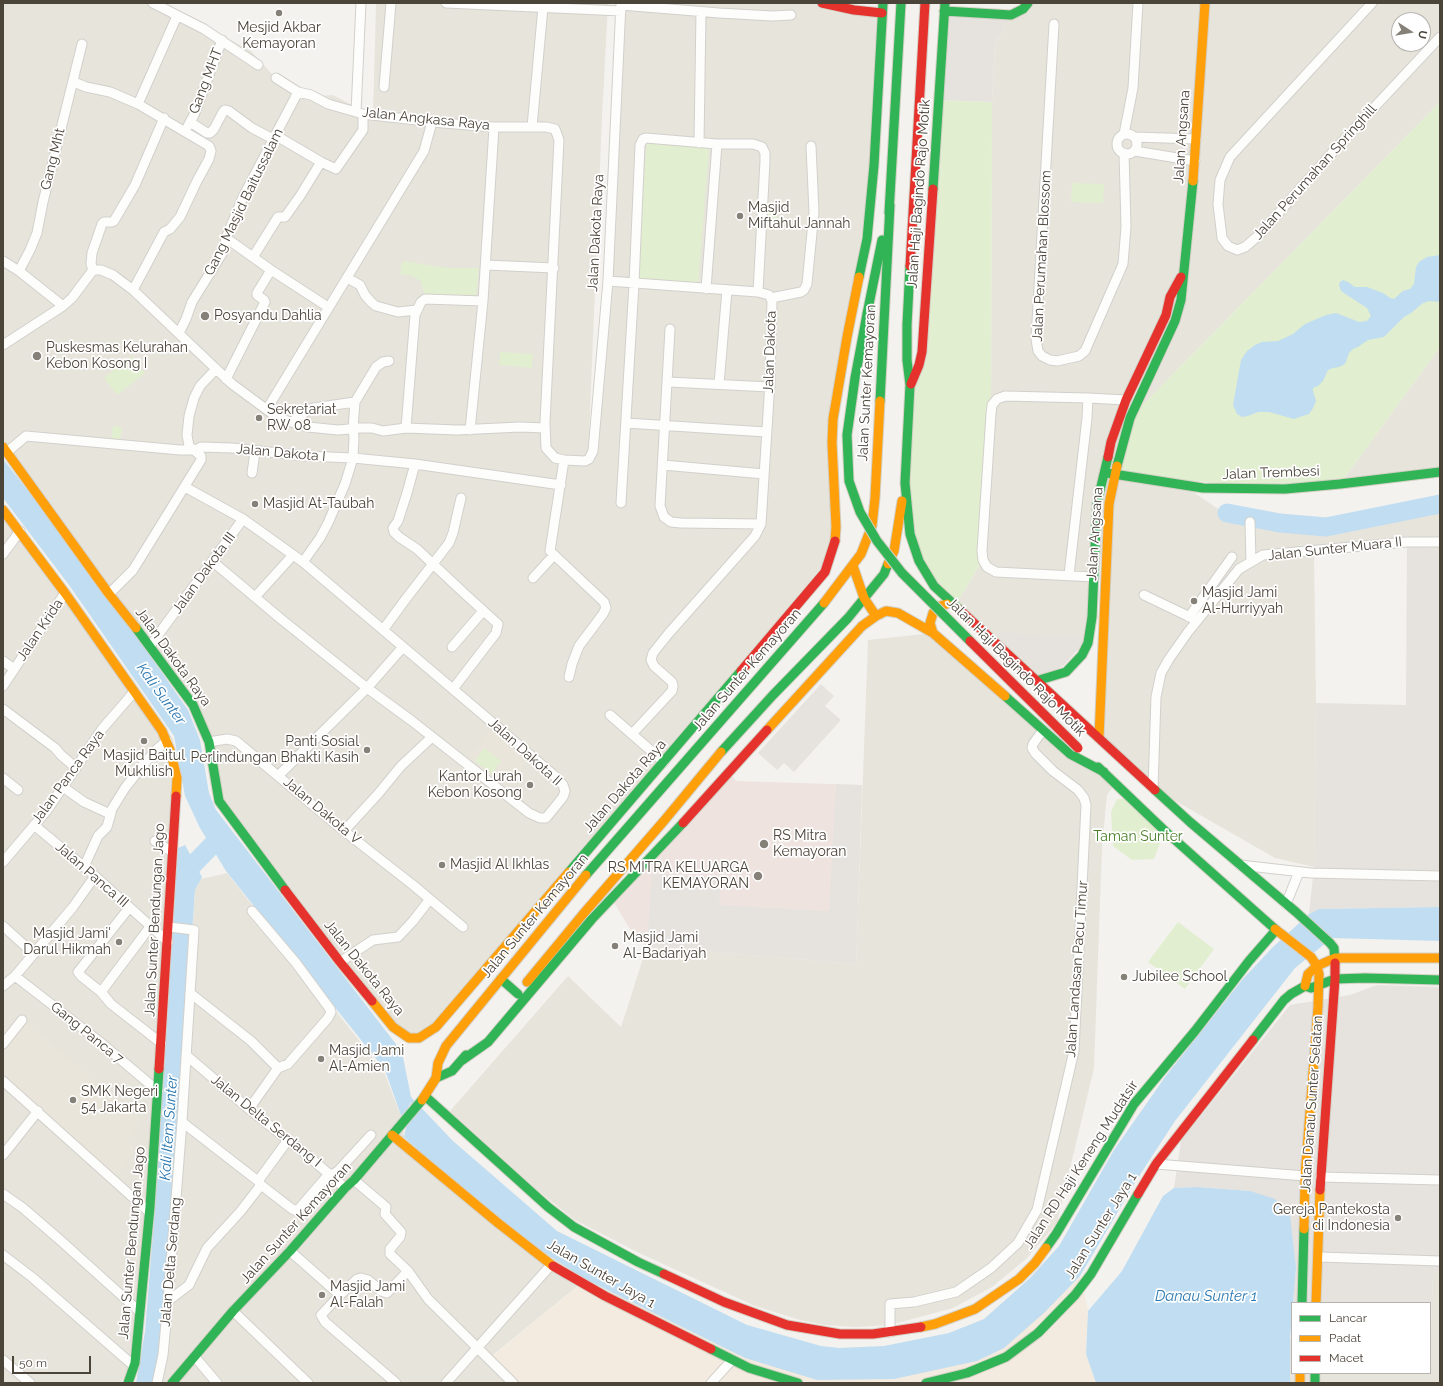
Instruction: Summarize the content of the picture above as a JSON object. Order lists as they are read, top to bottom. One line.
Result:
{"streets":{"street":["Gang MHT","Jalan Angkasa Raya","Jalan Angsana","Gang Mht","Jalan Perumahan Springhill","Jalan Haji Bagindo Rajo Motik","Gang Masjid Baitussalam","Jalan Dakota Raya","Jalan Perumahan Blossom","Jalan Dakota","Jalan Sunter Kemayoran","Jalan Dakota I","Jalan Trembesi","Jalan Sunter Muara II","Jalan Dakota III","Jalan Krida","Jalan Dakota II","Jalan Panca Raya","Jalan Dakota V","Jalan Panca III","Jalan Sunter Bendungan Jago","Jalan Landasan Pacu Timur","Gang Panca 7","Jalan Danau Sunter Selatan","Jalan Delta Serdang I","Jalan RD Haji Keneng Mudatsir","Jalan Sunter Jaya 1","Jalan Delta Serdang"]},"crossings":[["Gang MHT","Gang Mht"],["Gang MHT","Gang Masjid Baitussalam"],["Jalan Angsana","Jalan Haji Bagindo Rajo Motik"],["Jalan Angsana","Jalan Trembesi"],["Jalan Haji Bagindo Rajo Motik","Jalan Dakota Raya"],["Jalan Haji Bagindo Rajo Motik","Jalan Sunter Kemayoran"],["Jalan Haji Bagindo Rajo Motik","Jalan Sunter Muara II"],["Jalan Haji Bagindo Rajo Motik","Jalan Danau Sunter Selatan"],["Jalan Haji Bagindo Rajo Motik","Jalan RD Haji Keneng Mudatsir"],["Jalan Haji Bagindo Rajo Motik","Jalan Sunter Jaya 1"],["Jalan Dakota Raya","Jalan Dakota"],["Jalan Dakota Raya","Jalan Dakota I"],["Jalan Dakota Raya","Jalan Dakota III"],["Jalan Dakota Raya","Jalan Dakota V"],["Jalan Sunter Kemayoran","Jalan Delta Serdang I"],["Jalan Sunter Kemayoran","Jalan RD Haji Keneng Mudatsir"],["Jalan Sunter Kemayoran","Jalan Sunter Jaya 1"],["Jalan Dakota III","Jalan Dakota II"],["Jalan Krida","Jalan Sunter Bendungan Jago"],["Jalan Panca Raya","Jalan Panca III"],["Jalan Panca Raya","Jalan Sunter Bendungan Jago"],["Jalan Panca III","Jalan Sunter Bendungan Jago"],["Jalan Sunter Bendungan Jago","Gang Panca 7"],["Jalan Sunter Bendungan Jago","Jalan Delta Serdang"],["Jalan Landasan Pacu Timur","Jalan RD Haji Keneng Mudatsir"],["Jalan Danau Sunter Selatan","Jalan Sunter Jaya 1"],["Jalan Delta Serdang I","Jalan Delta Serdang"]],"water":["Kali Sunter","Kali Item Sunter","Danau Sunter 1"],"parks":["Taman Sunter"],"places":["Mesjid Akbar Kemayoran","Masjid Miftahul Jannah","Posyandu Dahlia","Puskesmas Kelurahan Kebon Kosong I","Sekretariat RW 08","Masjid At-Taubah","Masjid Jami Al-Hurriyyah","Masjid Baitul Mukhlish","Panti Sosial Perlindungan Bhakti Kasih","Kantor Lurah Kebon Kosong","RS Mitra Kemayoran","Masjid Al Ikhlas","RS MITRA KELUARGA KEMAYORAN","Masjid Jami' Darul Hikmah","Masjid Jami Al-Badariyah","Jubilee School","Masjid Jami Al-Amien","SMK Negeri 54 Jakarta","Gereja Pantekosta di Indonesia","Masjid Jami Al-Falah"],"legend":["Lancar","Padat","Macet"],"scale_bar":"50 m","north":"right"}
